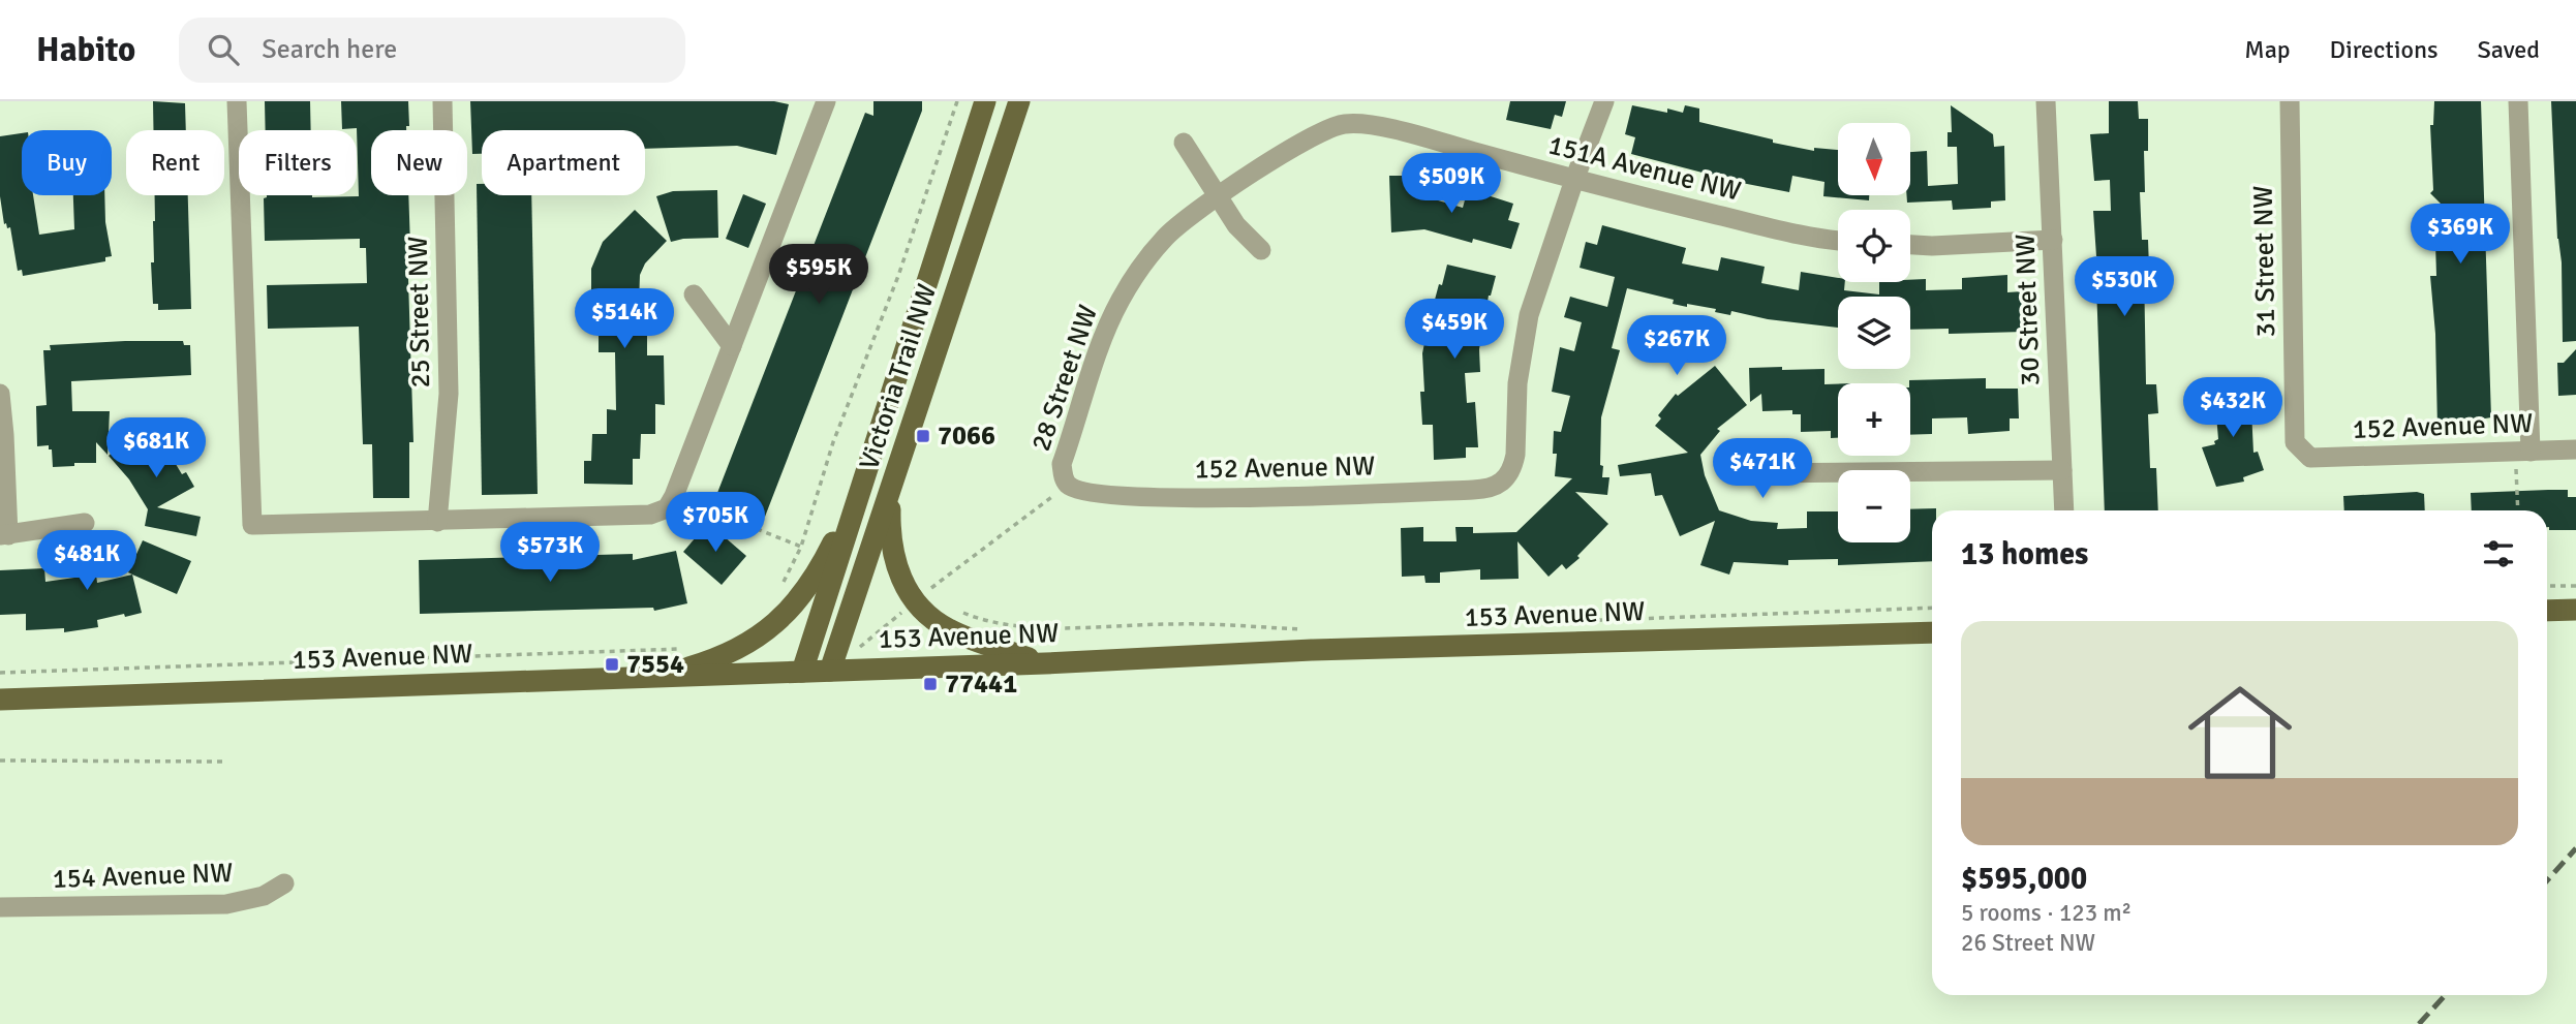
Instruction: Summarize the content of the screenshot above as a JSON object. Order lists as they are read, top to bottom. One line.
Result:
{"streets":{"main road":["Victoria Trail NW","153 Avenue NW"],"street":["151A Avenue NW","31 Street NW","30 Street NW","25 Street NW","28 Street NW","152 Avenue NW","154 Avenue NW"]},"crossings":[["151A Avenue NW","28 Street NW"],["151A Avenue NW","152 Avenue NW"],["31 Street NW","152 Avenue NW"],["Victoria Trail NW","153 Avenue NW"],["28 Street NW","152 Avenue NW"]],"places":{"transit":["7066","7554","77441"]},"north":"bottom","page":{"header":"Habito","search":"Search here","nav":["Map","Directions","Saved"],"map_buttons":["+","−"],"chip":["Buy","Rent","Filters","New","Apartment"],"price":["$509K","$369K","$595K","$530K","$514K","$459K","$267K","$432K","$681K","$471K","$705K","$573K","$481K"],"heading":"13 homes","list":[{"name":"$595,000","note":"5 rooms · 123 m² · 26 Street NW"}]}}
